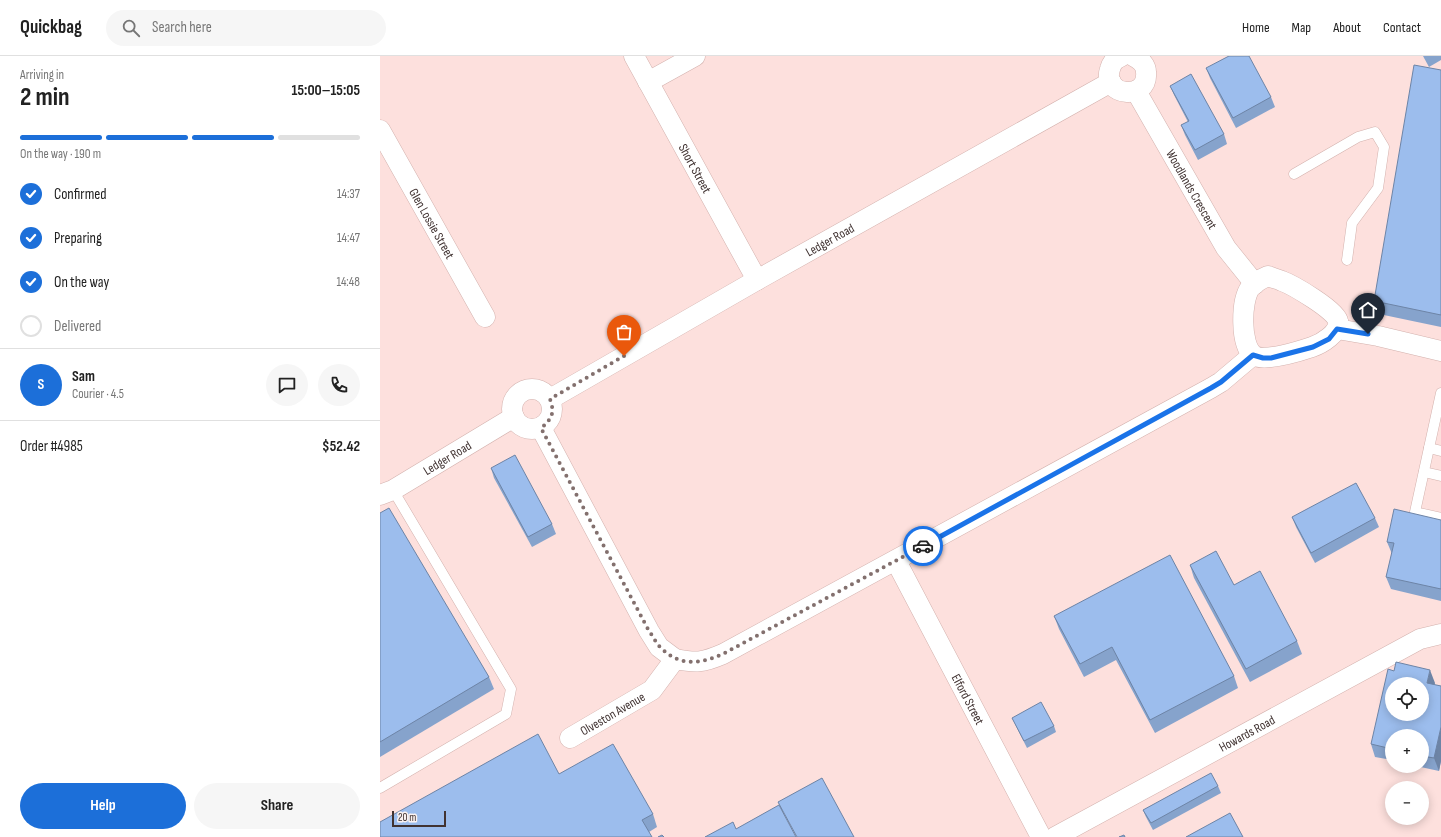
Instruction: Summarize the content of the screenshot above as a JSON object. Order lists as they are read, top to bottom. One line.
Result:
{"streets":{"street":["Short Street","Woodlands Crescent","Glen Lossie Street","Ledger Road","Elford Street","Olveston Avenue","Howards Road"]},"crossings":[["Short Street","Ledger Road"]],"scale_bar":"20 m","page":{"header":"Quickbag","search":"Search here","nav":["Home","Map","About","Contact"],"heading":["2 min","Arriving in","15:00–15:05"],"panel":["Sam","Courier · 4.5","Order #4985","$52.42"],"bar":"On the way · 190 m","list":[["Confirmed","14:37"],["Preparing","14:47"],["On the way","14:48"],"Delivered"],"round":"S","map_buttons":["+","−"],"buttons":["Help","Share"],"scale":"20 m"}}
